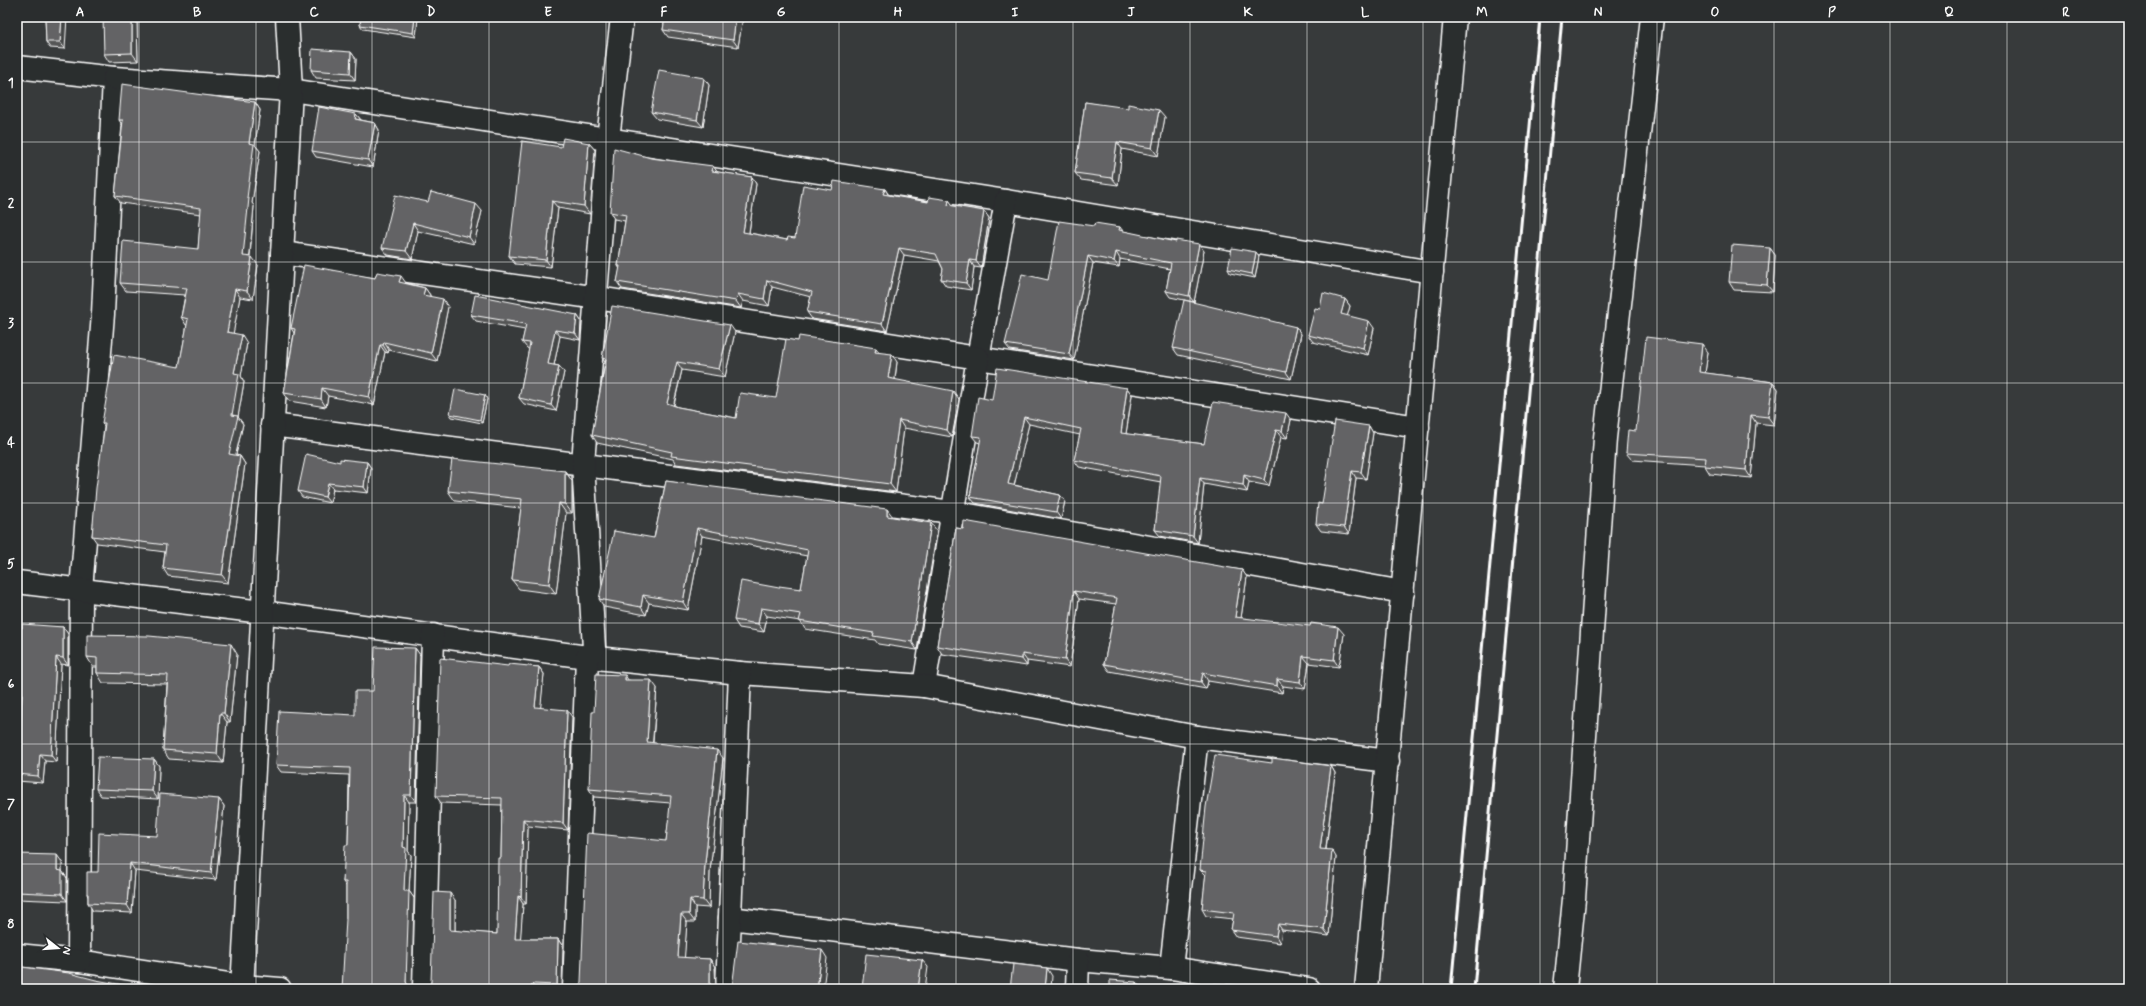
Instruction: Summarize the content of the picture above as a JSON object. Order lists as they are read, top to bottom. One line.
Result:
{"north":"right","grid":{"columns":["A","B","C","D","E","F","G","H","I","J","K","L","M","N","O","P","Q","R"],"rows":["1","2","3","4","5","6","7","8"]}}
